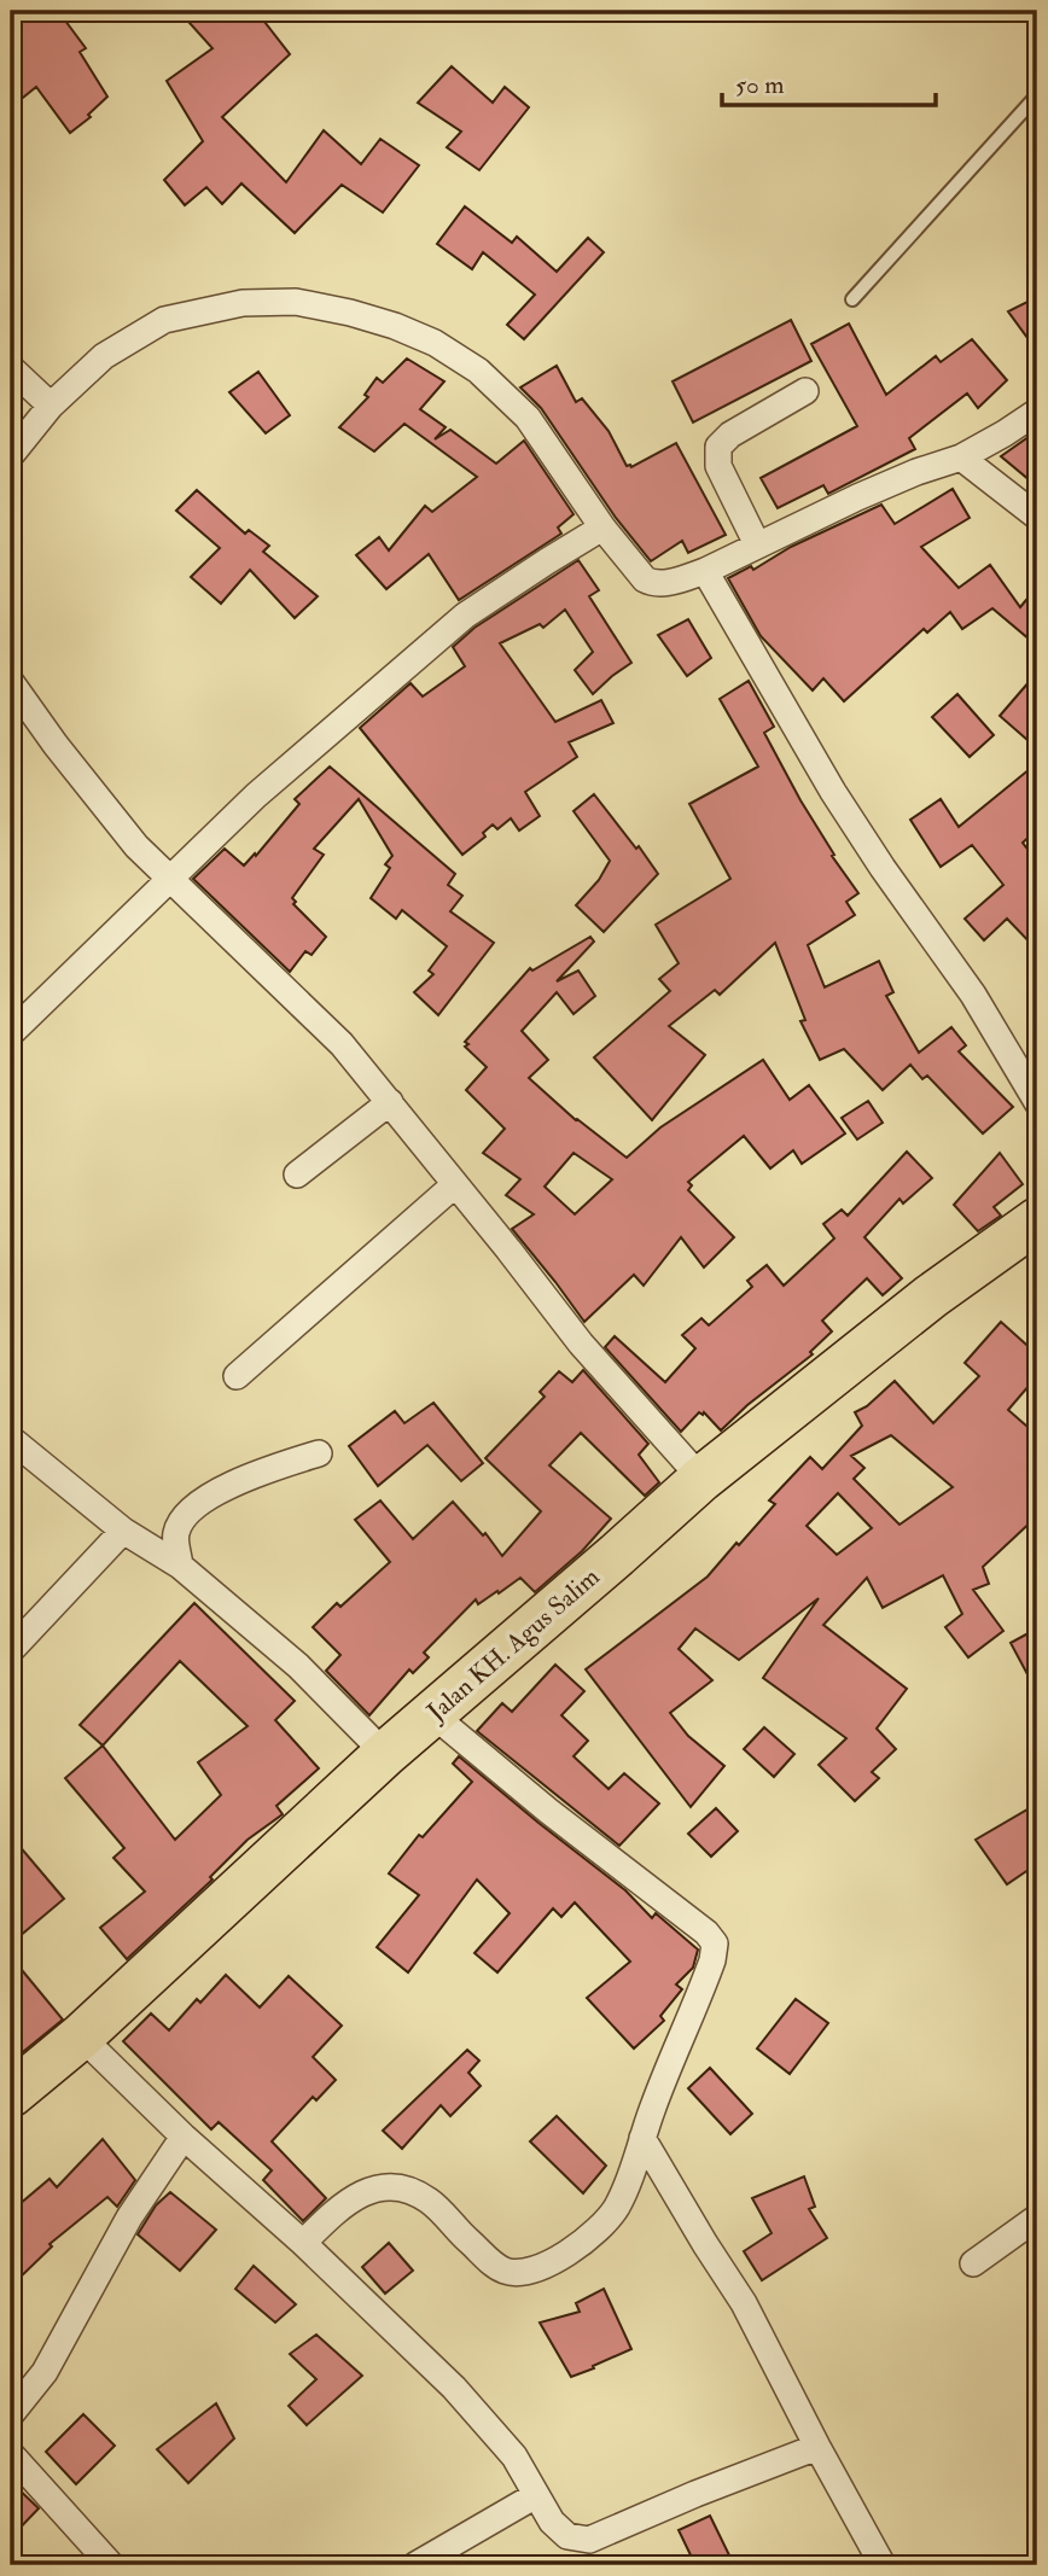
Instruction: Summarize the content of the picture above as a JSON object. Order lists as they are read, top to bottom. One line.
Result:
{"streets":{"highway":["Jalan KH. Agus Salim"]},"scale_bar":"50 m"}
